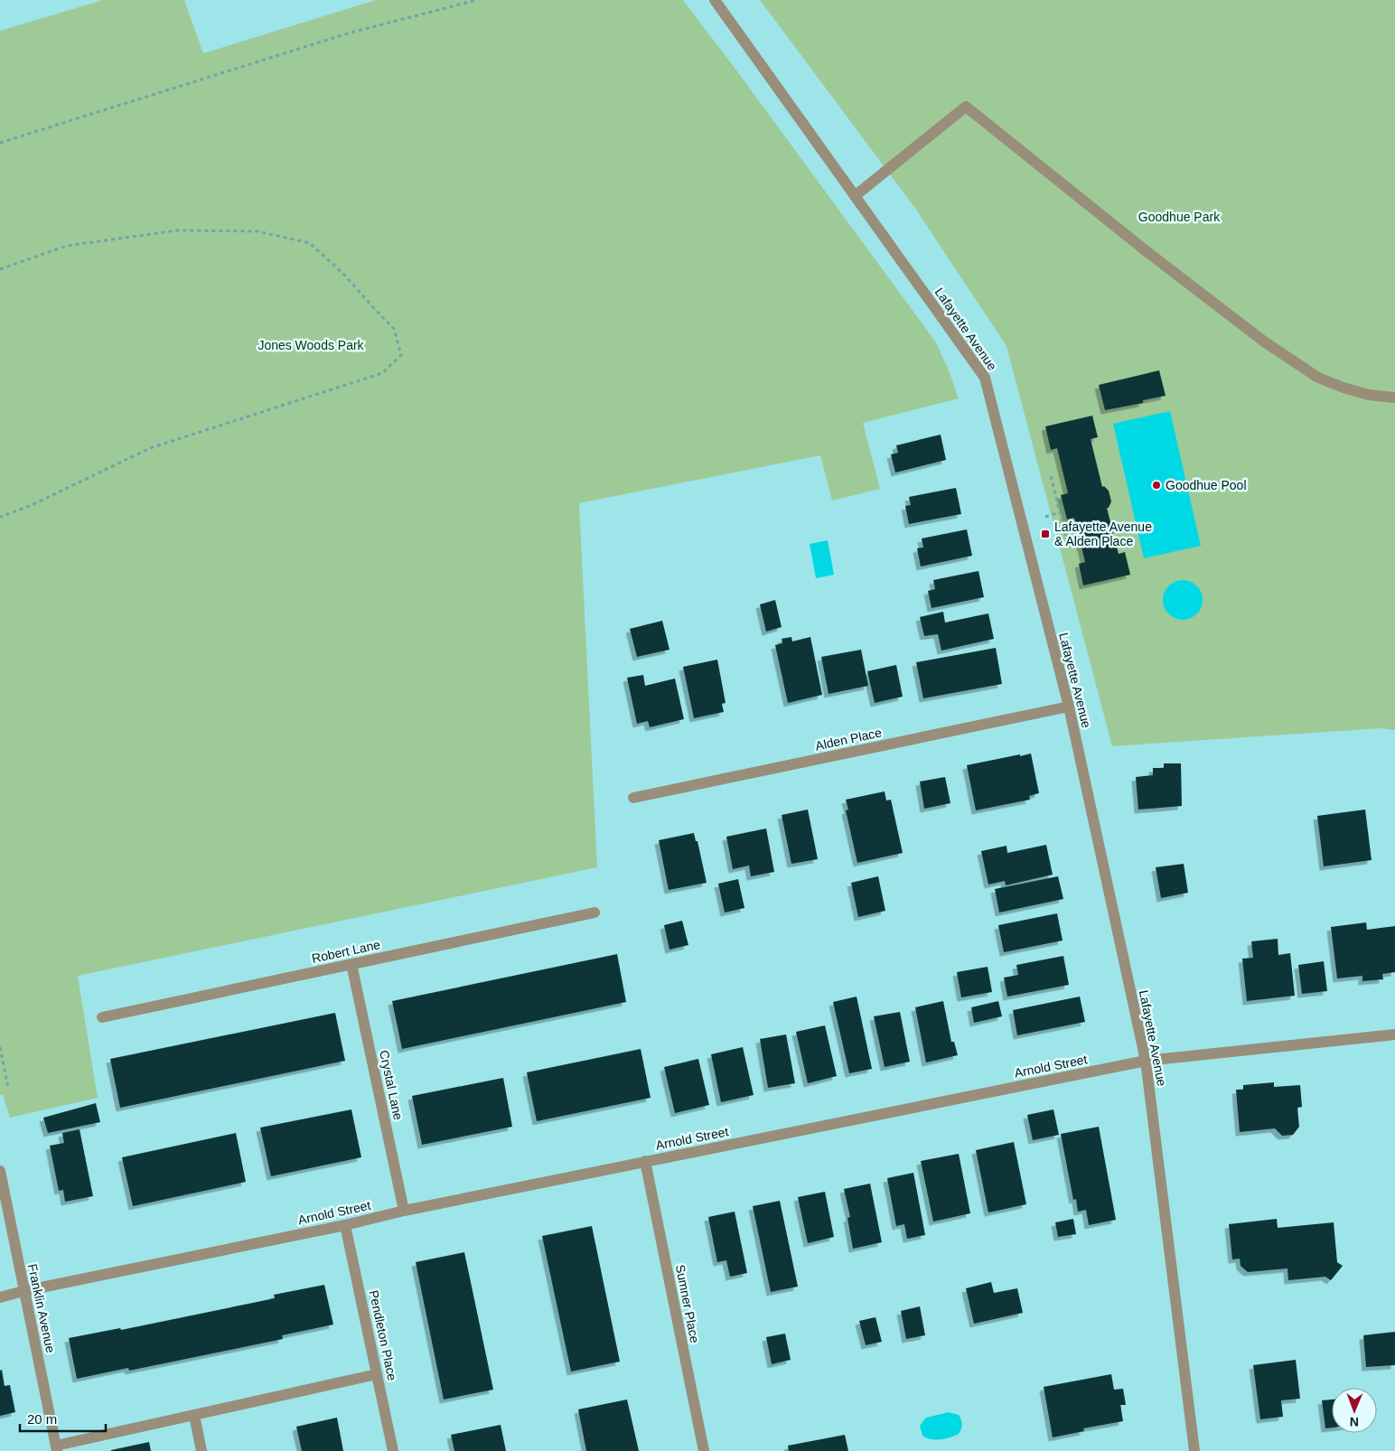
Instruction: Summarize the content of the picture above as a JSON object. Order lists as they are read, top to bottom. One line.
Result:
{"streets":{"street":["Lafayette Avenue","Alden Place","Robert Lane","Arnold Street","Crystal Lane","Sumner Place","Franklin Avenue","Pendleton Place"]},"crossings":[["Lafayette Avenue","Alden Place"],["Lafayette Avenue","Arnold Street"],["Robert Lane","Crystal Lane"],["Arnold Street","Crystal Lane"],["Arnold Street","Sumner Place"],["Arnold Street","Franklin Avenue"],["Arnold Street","Pendleton Place"]],"parks":["Goodhue Park","Jones Woods Park"],"places":{"other":["Goodhue Pool"],"transit":["Lafayette Avenue & Alden Place"]},"scale_bar":"20 m","north":"bottom"}
